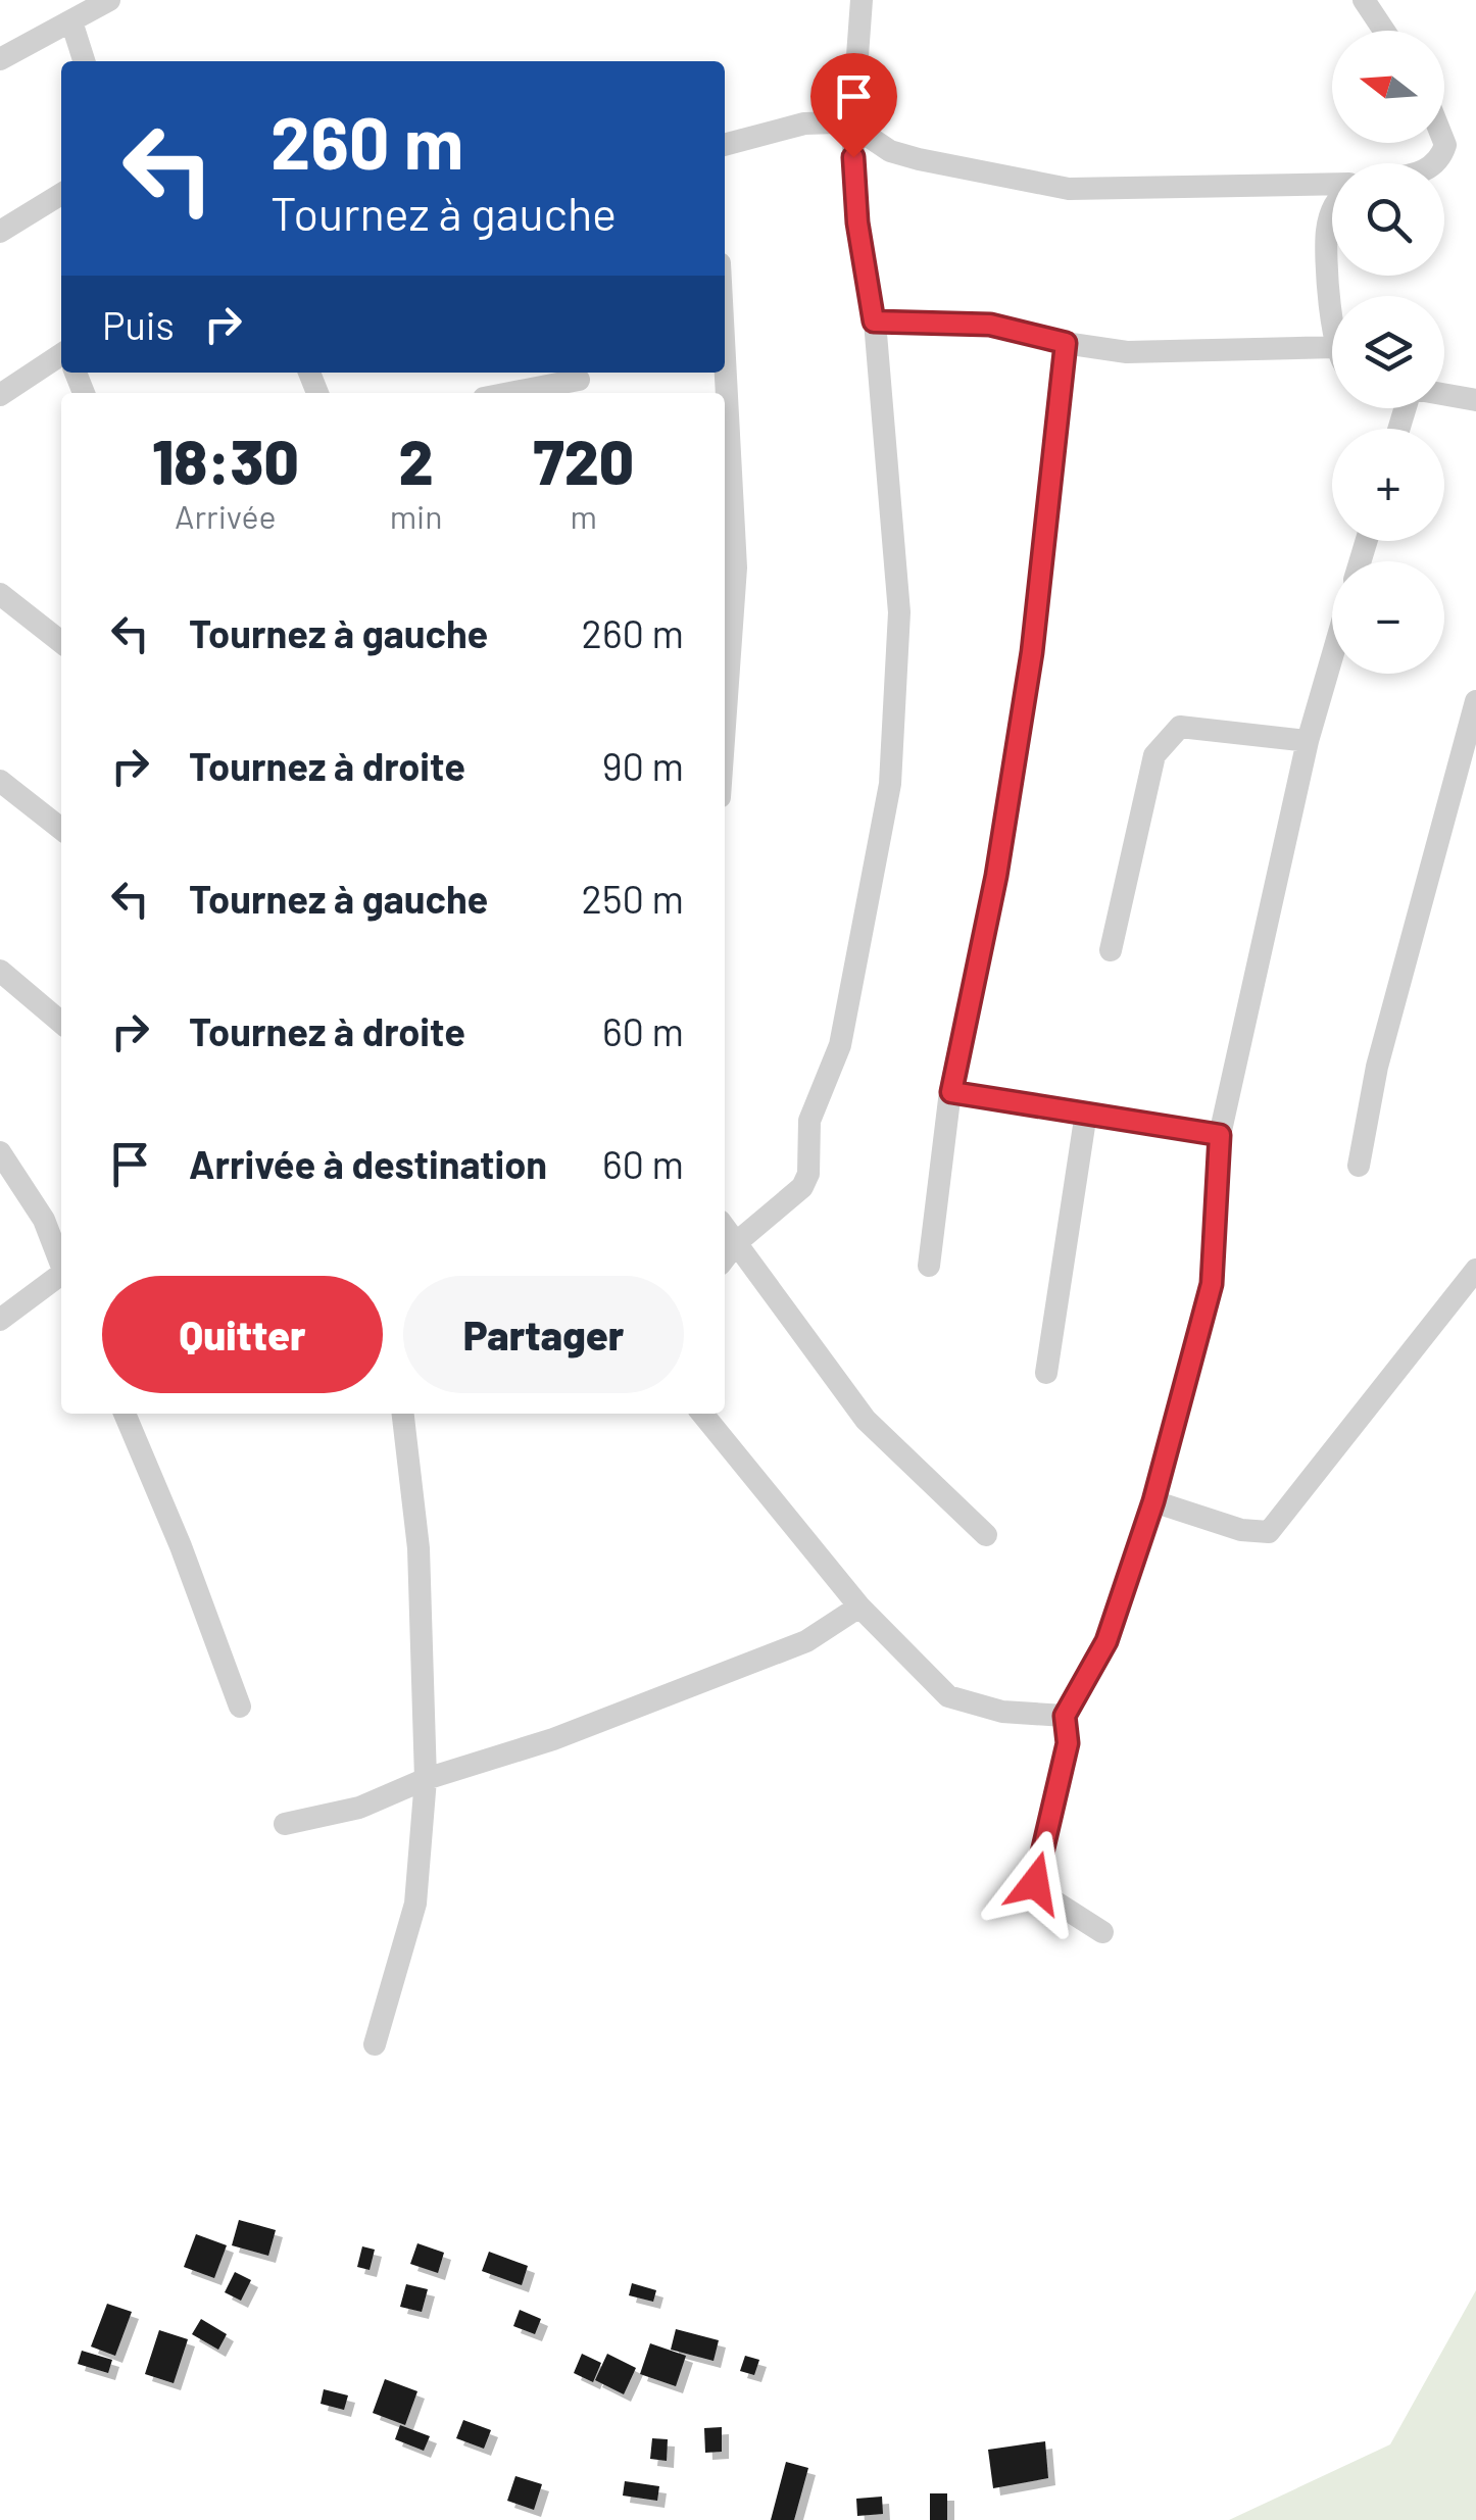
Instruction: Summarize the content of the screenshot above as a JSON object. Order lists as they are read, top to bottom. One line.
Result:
{"north":"left","page":{"map_buttons":["+","−"],"turn":["260 m","Tournez à gauche"],"then":"Puis","eta":["18:30","Arrivée","2","min","720","m"],"list":[{"name":"Tournez à gauche","value":"260 m"},{"name":"Tournez à droite","value":"90 m"},{"name":"Tournez à gauche","value":"250 m"},{"name":"Tournez à droite","value":"60 m"},{"name":"Arrivée à destination","value":"60 m"}],"buttons":["Quitter","Partager"]}}
